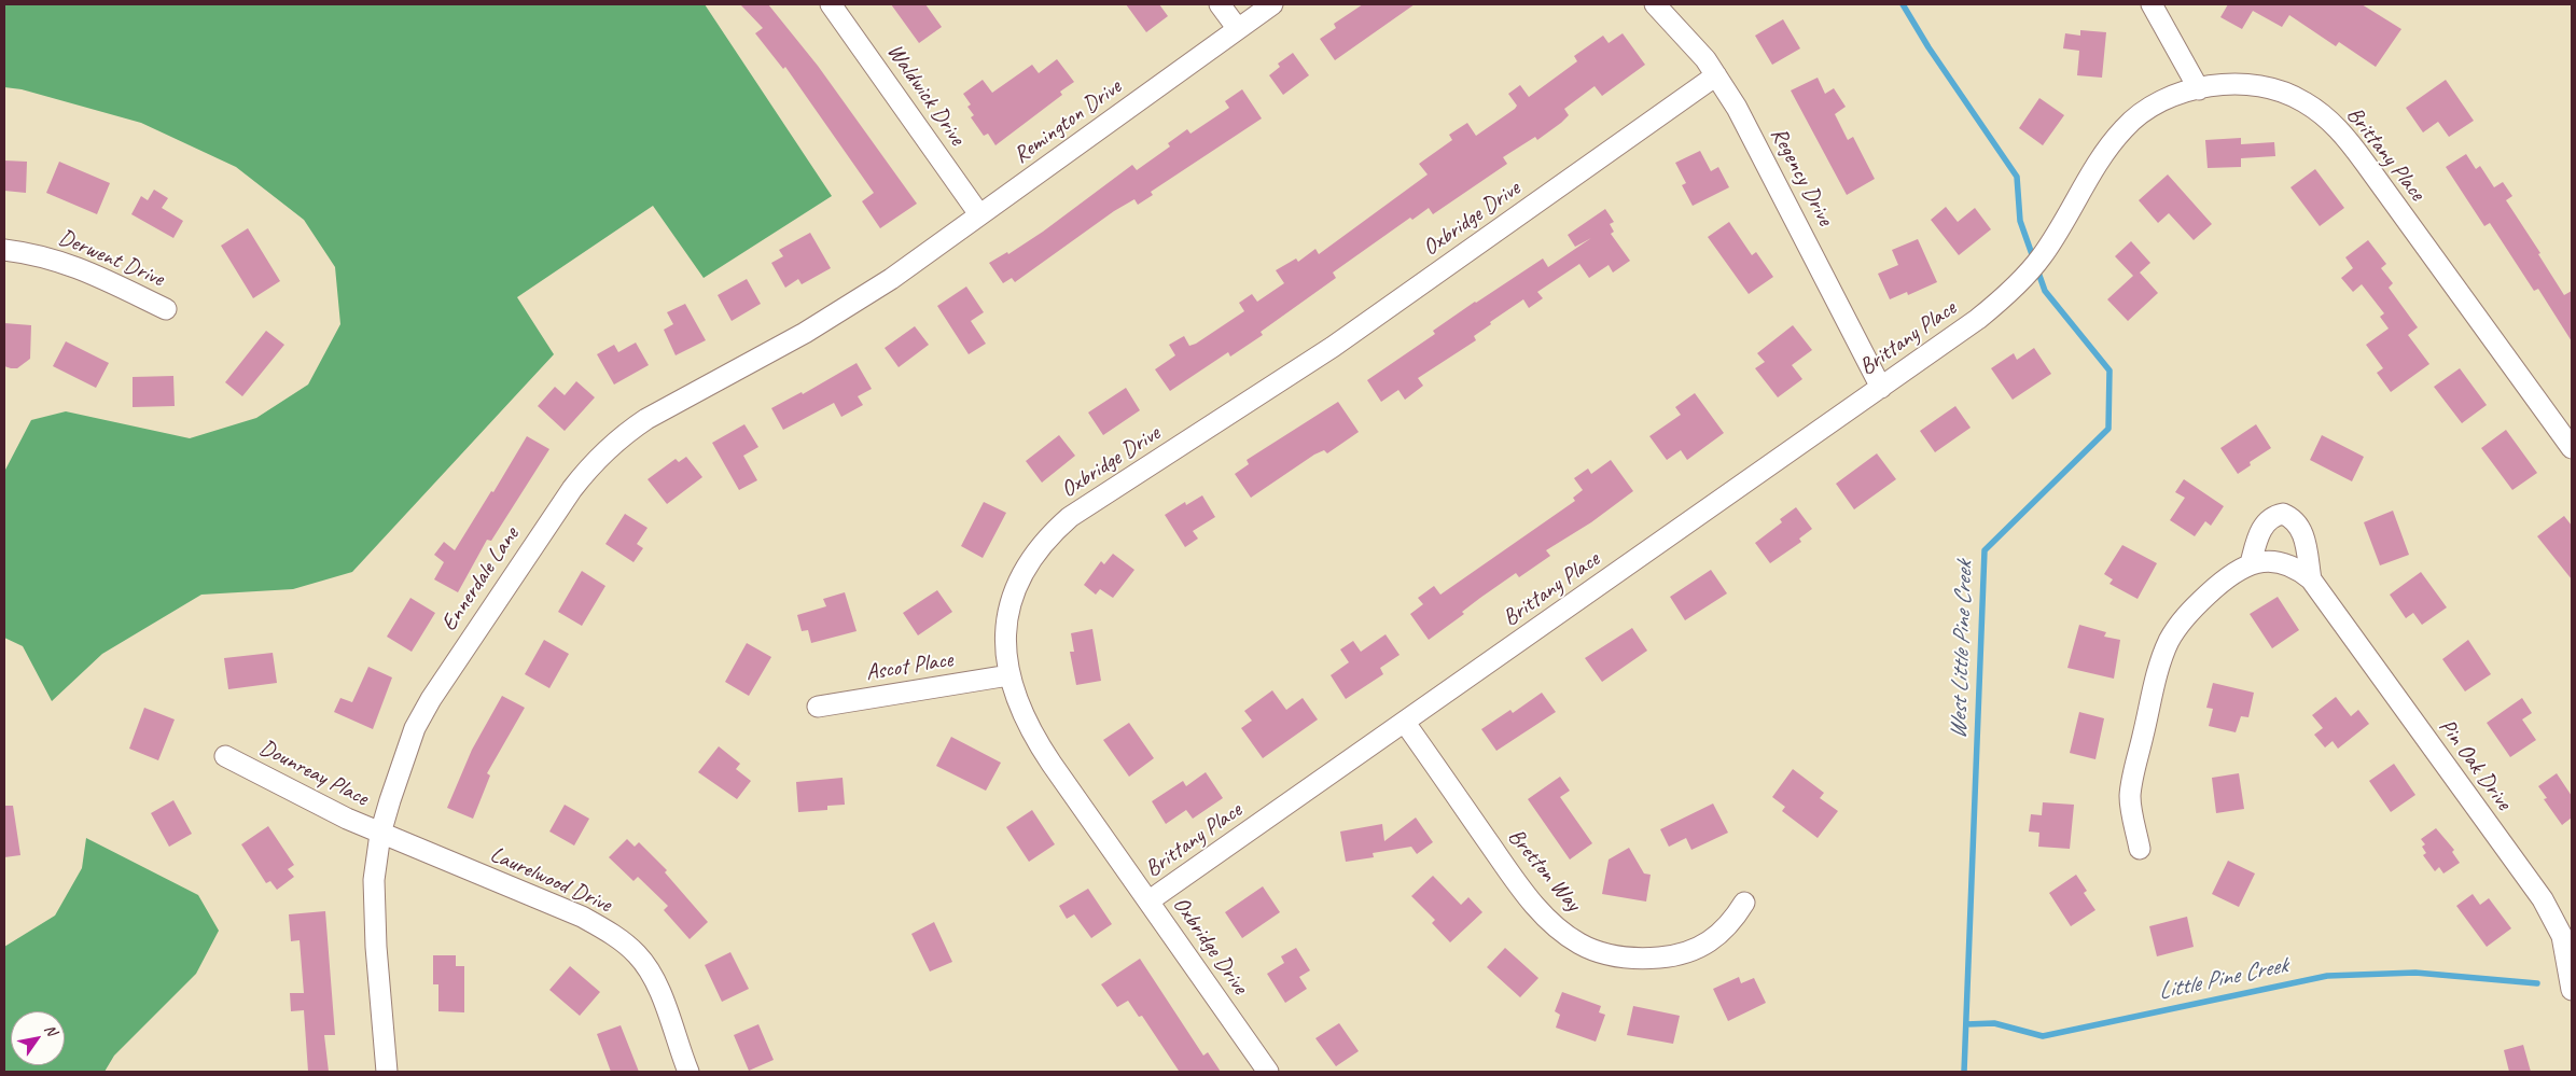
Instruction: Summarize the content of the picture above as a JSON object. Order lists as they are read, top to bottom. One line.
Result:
{"streets":{"street":["Waldwick Drive","Remington Drive","Brittany Place","Regency Drive","Oxbridge Drive","Derwent Drive","Ennerdale Lane","Ascot Place","Pin Oak Drive","Dounreay Place","Bretton Way","Laurelwood Drive"]},"crossings":[["Waldwick Drive","Remington Drive"],["Remington Drive","Ennerdale Lane"],["Brittany Place","Regency Drive"],["Brittany Place","Oxbridge Drive"],["Brittany Place","Bretton Way"],["Regency Drive","Oxbridge Drive"],["Oxbridge Drive","Ascot Place"],["Ennerdale Lane","Dounreay Place"],["Ennerdale Lane","Laurelwood Drive"],["Dounreay Place","Laurelwood Drive"]],"water":["West Little Pine Creek","Little Pine Creek"],"north":"top right"}
